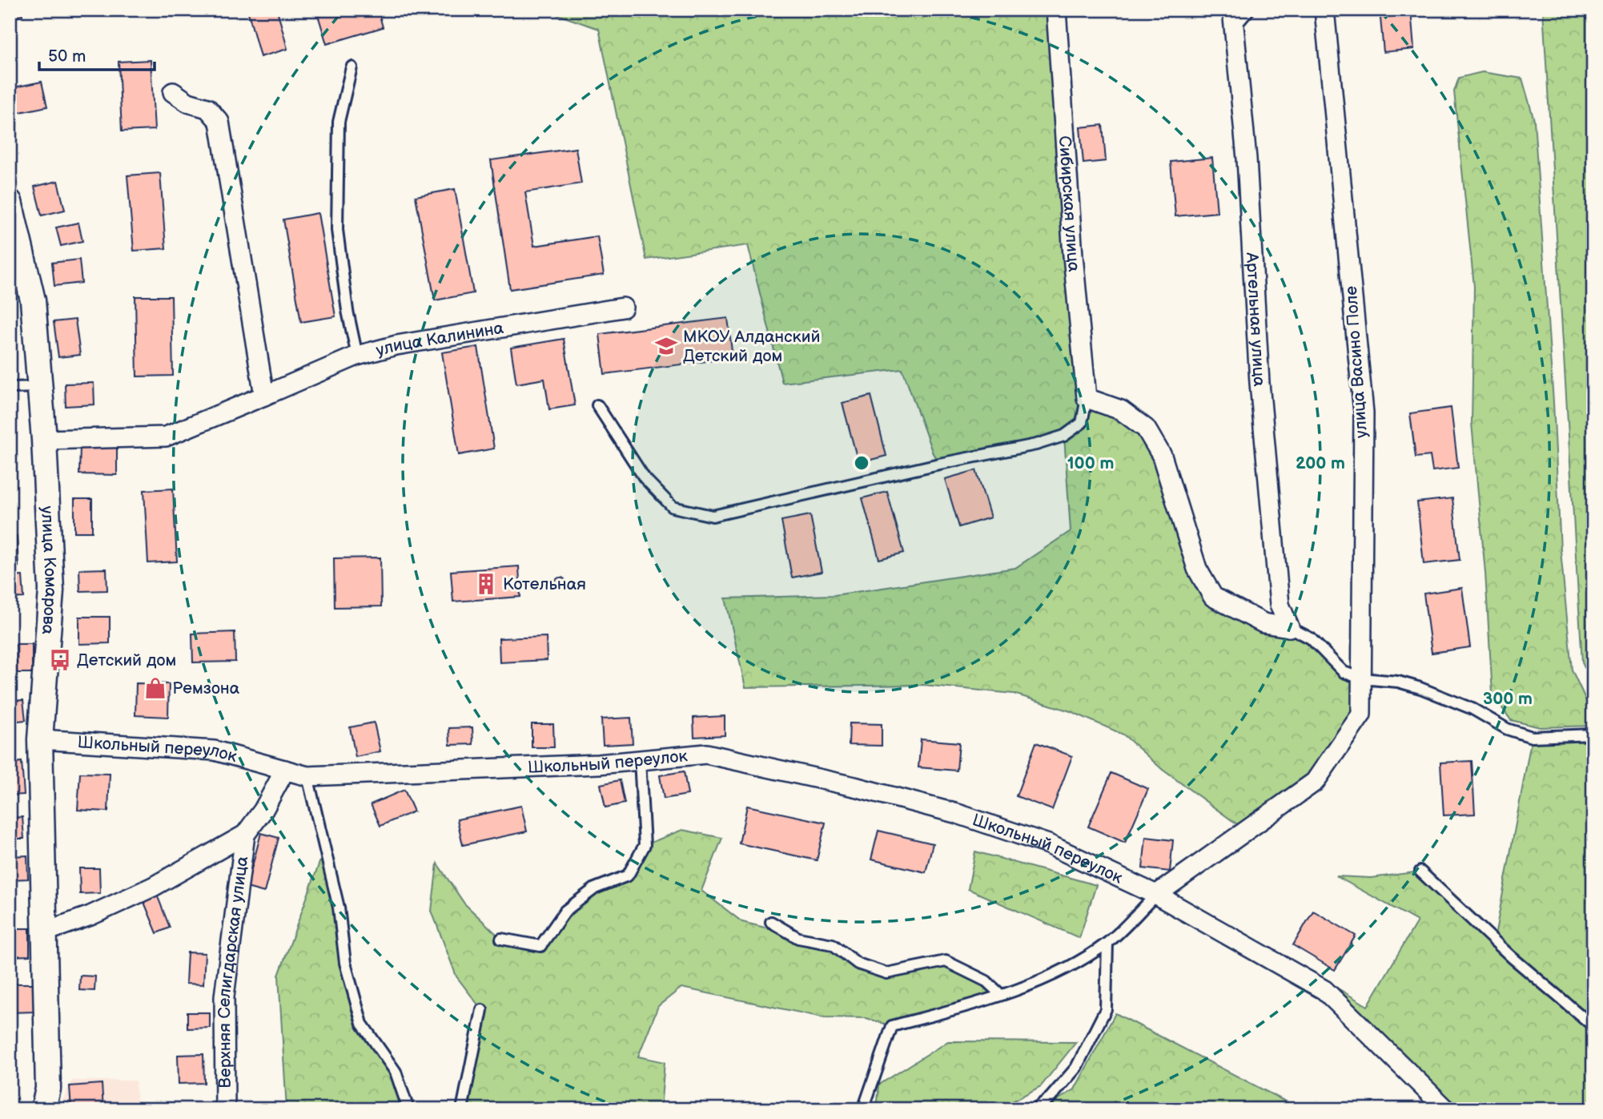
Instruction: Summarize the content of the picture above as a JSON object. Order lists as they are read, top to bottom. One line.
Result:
{"streets":{"street":["Сибирская улица","Артельная улица","улица Калинина","улица Васино Поле","улица Комарова","Школьный переулок","Верхняя Селигдарская улица"]},"crossings":[["улица Калинина","улица Комарова"],["улица Васино Поле","Школьный переулок"],["улица Комарова","Школьный переулок"]],"places":{"school or university":["МКОУ Алданский Детский дом"],"building":["Котельная"],"bus stop":["Детский дом"],"shop":["Ремзона"]},"scale_bar":"50 m","rings":["100 m","200 m","300 m"]}
